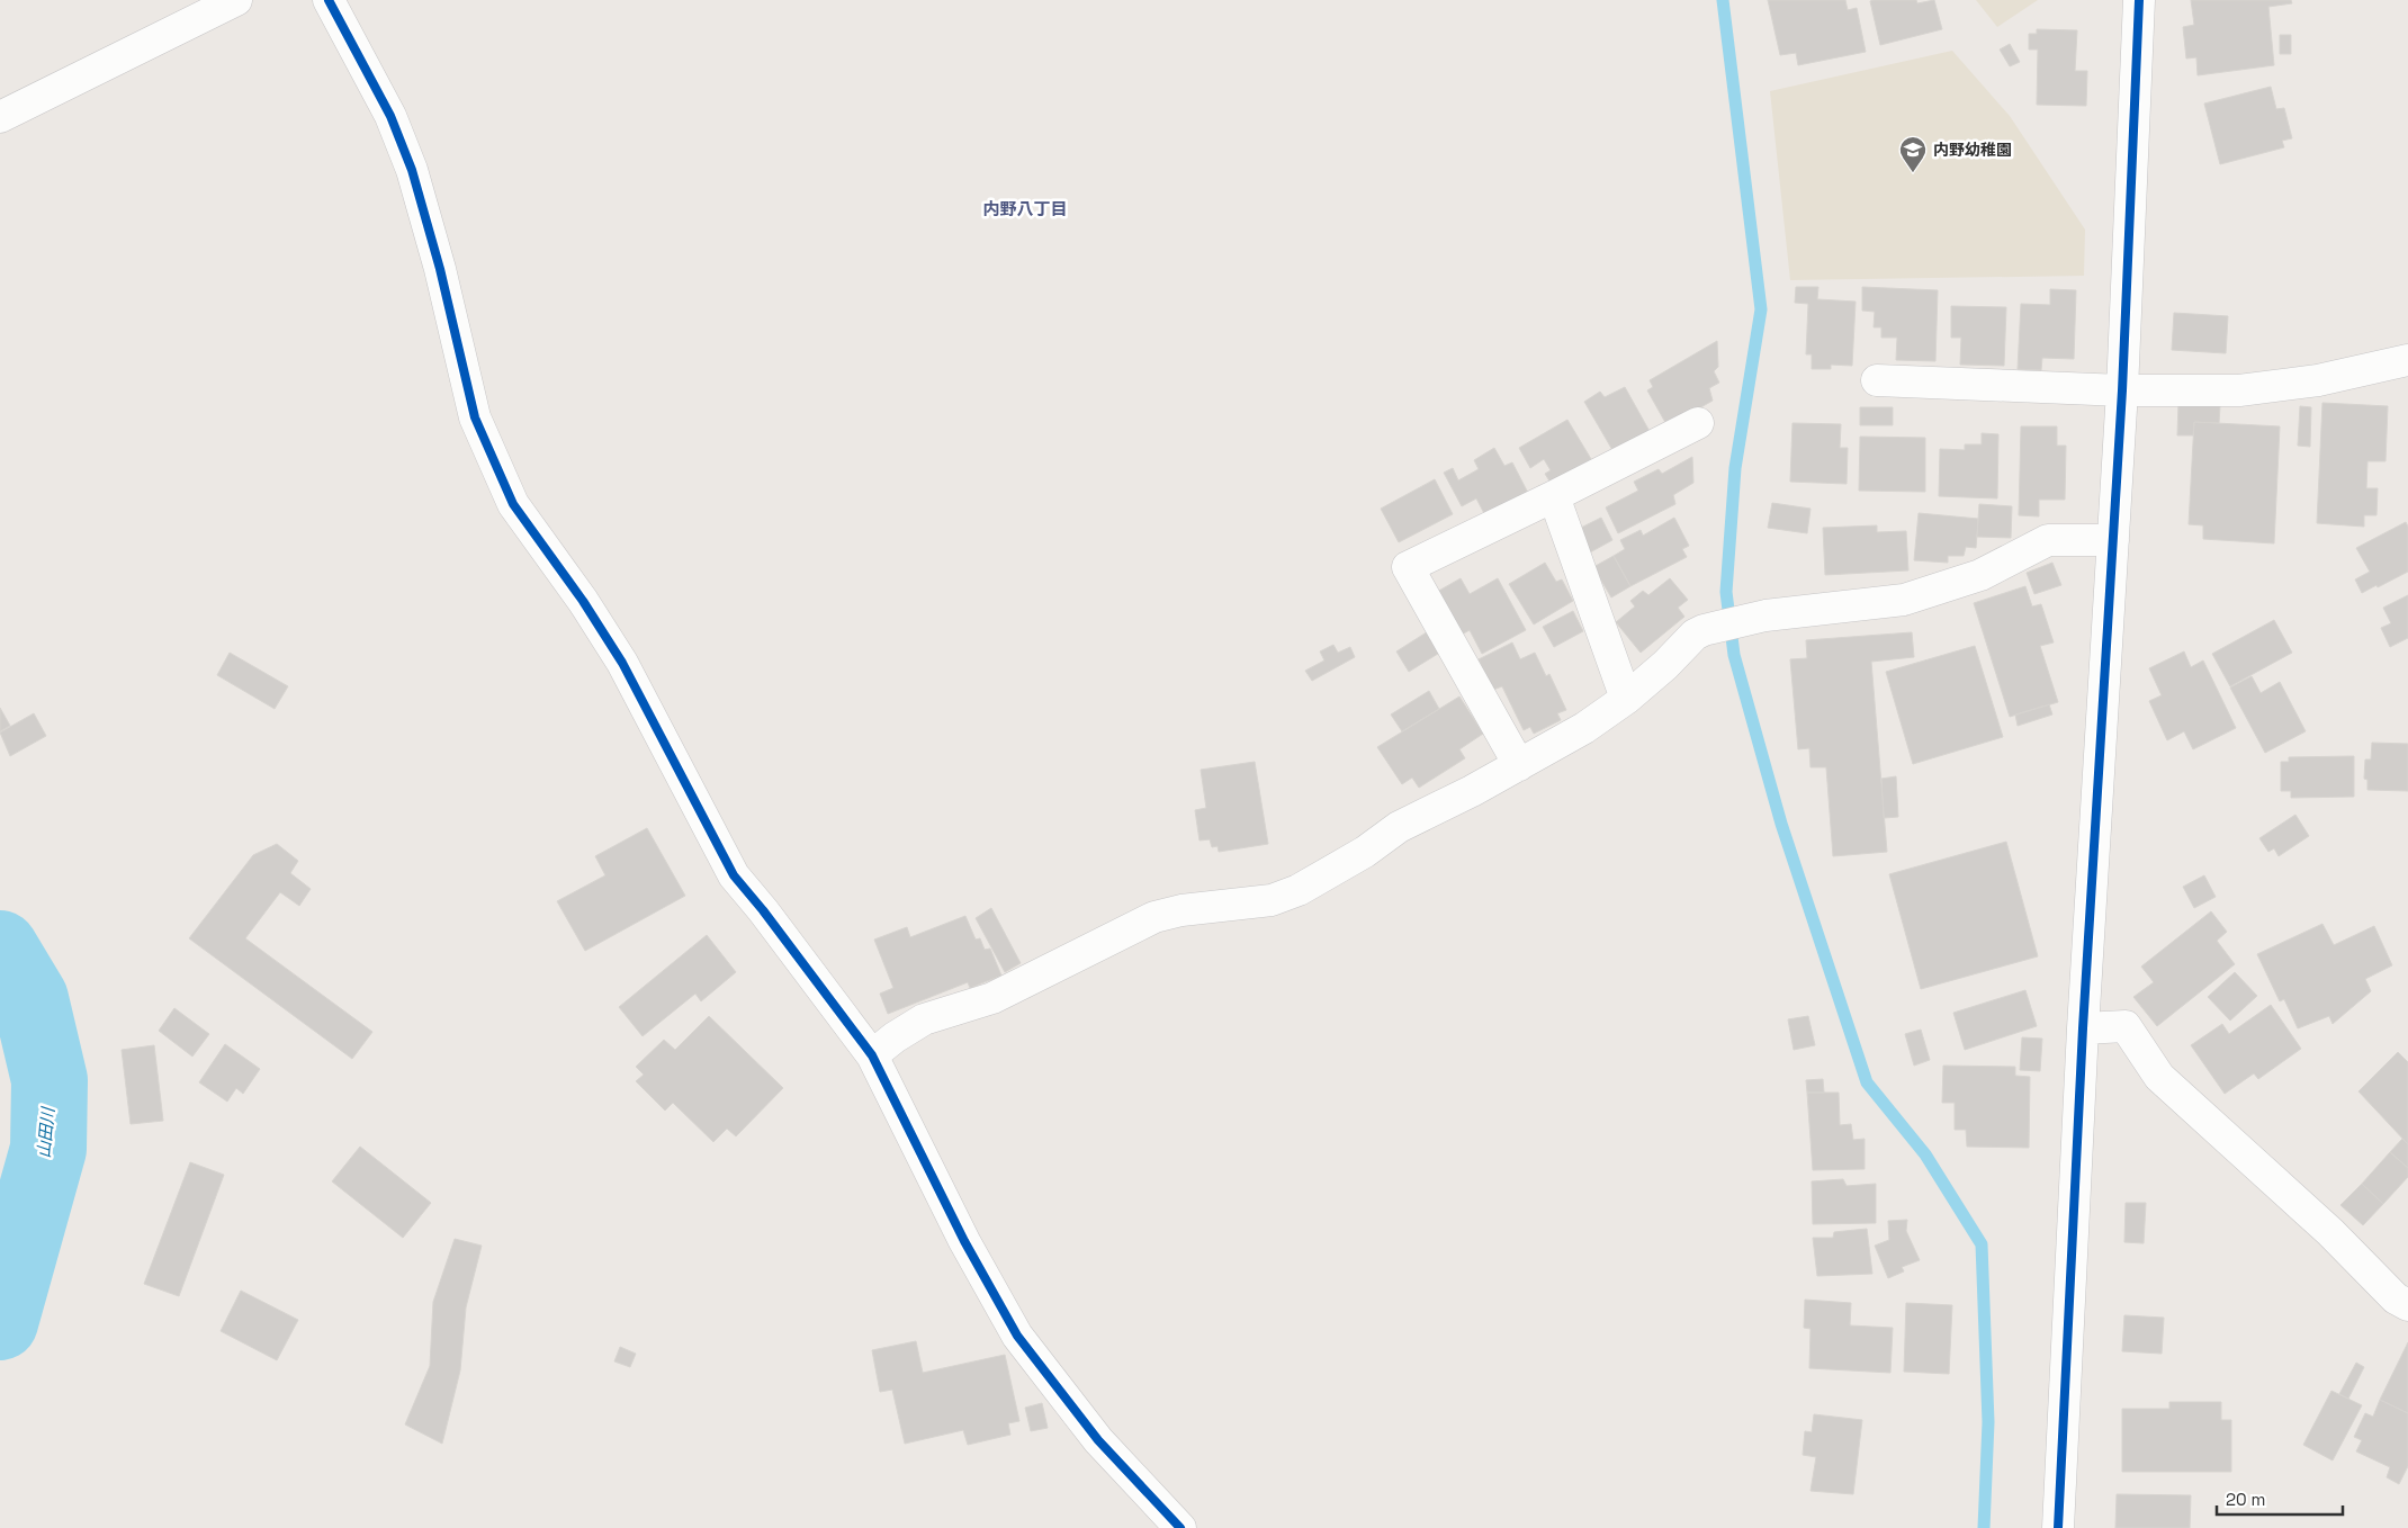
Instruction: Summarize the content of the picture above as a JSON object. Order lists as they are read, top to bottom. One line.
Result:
{"districts":["内野八丁目"],"water":["山田川"],"places":{"school or university":["内野幼稚園"]},"scale_bar":"20 m"}
